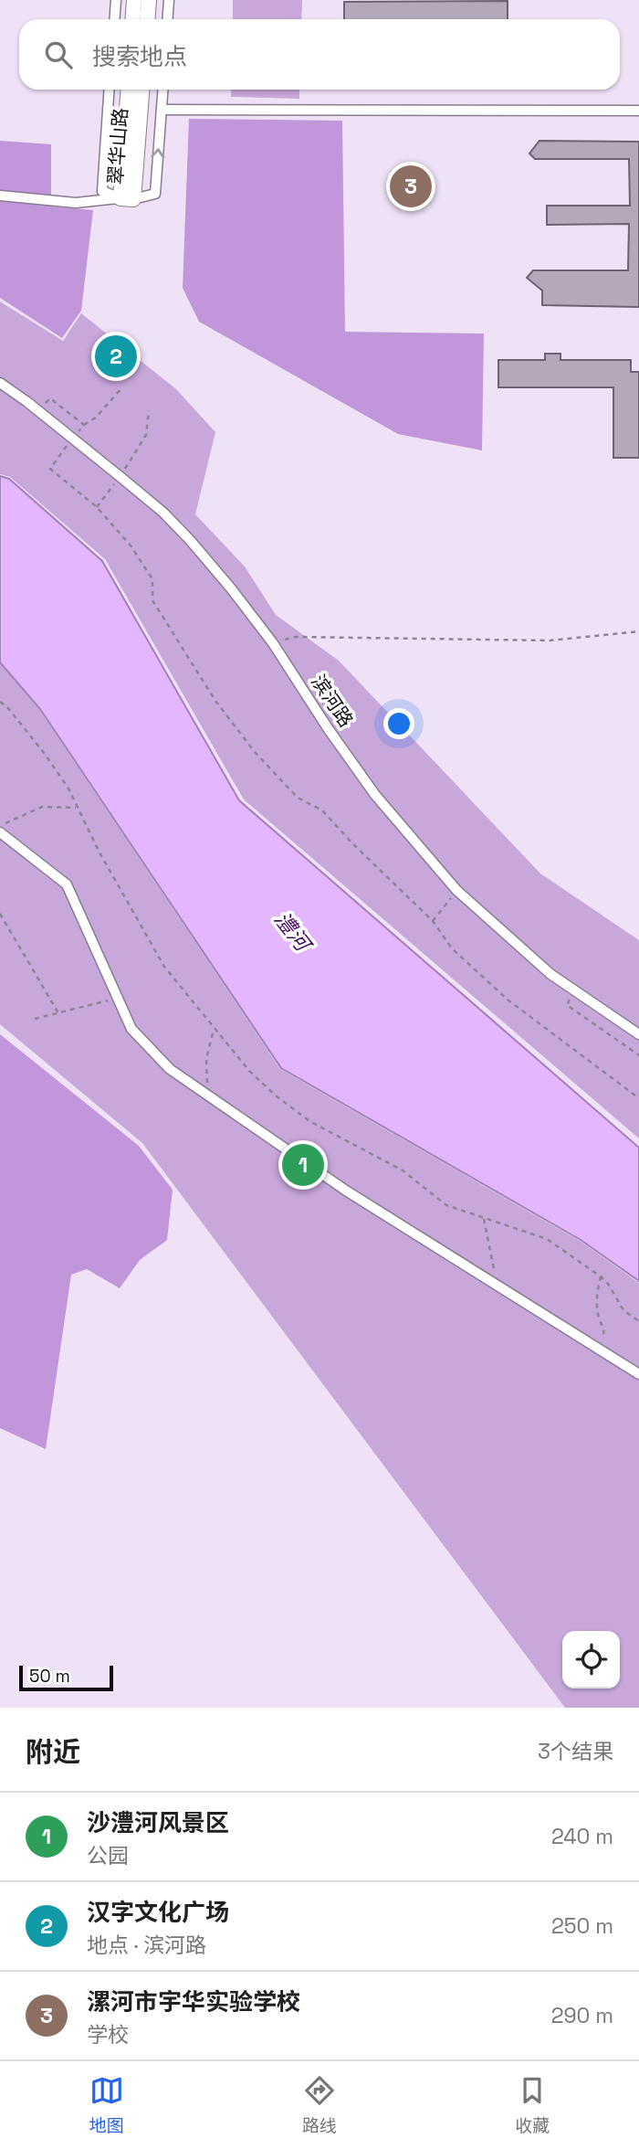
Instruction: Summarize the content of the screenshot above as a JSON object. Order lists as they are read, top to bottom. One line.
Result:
{"streets":{"main road":["翠华山路"],"street":["滨河路"]},"water":["澧河"],"scale_bar":"50 m","page":{"search":"搜索地点","pins":["3","2","1"],"scale":"50 m","heading":["附近","3个结果"],"list":[{"mark":"1","name":"沙澧河风景区","note":"公园","value":"240 m"},{"mark":"2","name":"汉字文化广场","note":"地点 · 滨河路","value":"250 m"},{"mark":"3","name":"漯河市宇华实验学校","note":"学校","value":"290 m"}],"nav":["地图","路线","收藏"]}}
